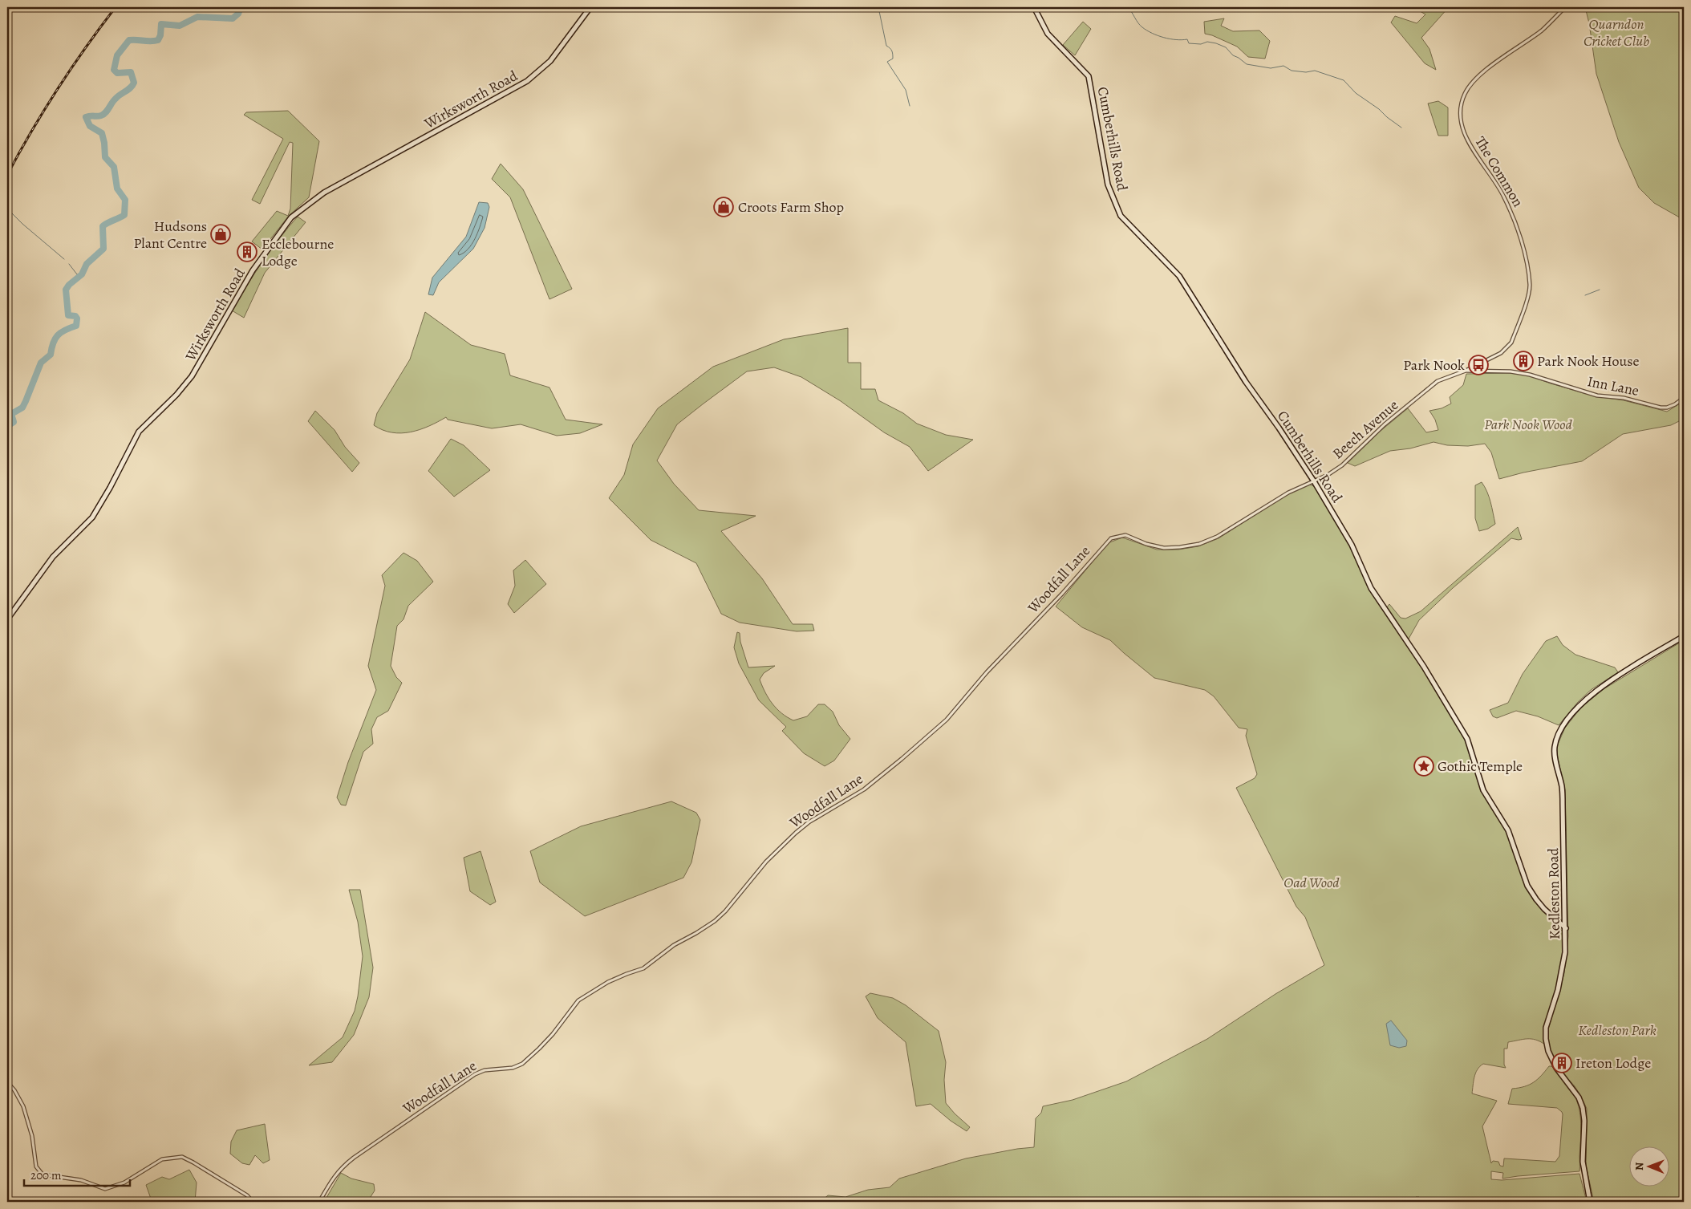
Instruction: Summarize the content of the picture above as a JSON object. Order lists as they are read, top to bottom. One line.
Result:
{"streets":{"street":["Wirksworth Road","Cumberhills Road","The Common","Inn Lane","Beech Avenue","Woodfall Lane","Kedleston Road"]},"crossings":[["Cumberhills Road","Beech Avenue"],["Cumberhills Road","Woodfall Lane"],["Cumberhills Road","Kedleston Road"],["The Common","Inn Lane"],["The Common","Beech Avenue"],["Beech Avenue","Woodfall Lane"]],"parks":["Quarndon Cricket Club","Park Nook Wood","Oad Wood","Kedleston Park"],"places":{"shop":["Croots Farm Shop","Hudsons Plant Centre"],"building":["Ecclebourne Lodge","Park Nook House","Ireton Lodge"],"bus stop":["Park Nook"],"place":["Gothic Temple"]},"scale_bar":"200 m","north":"left"}
